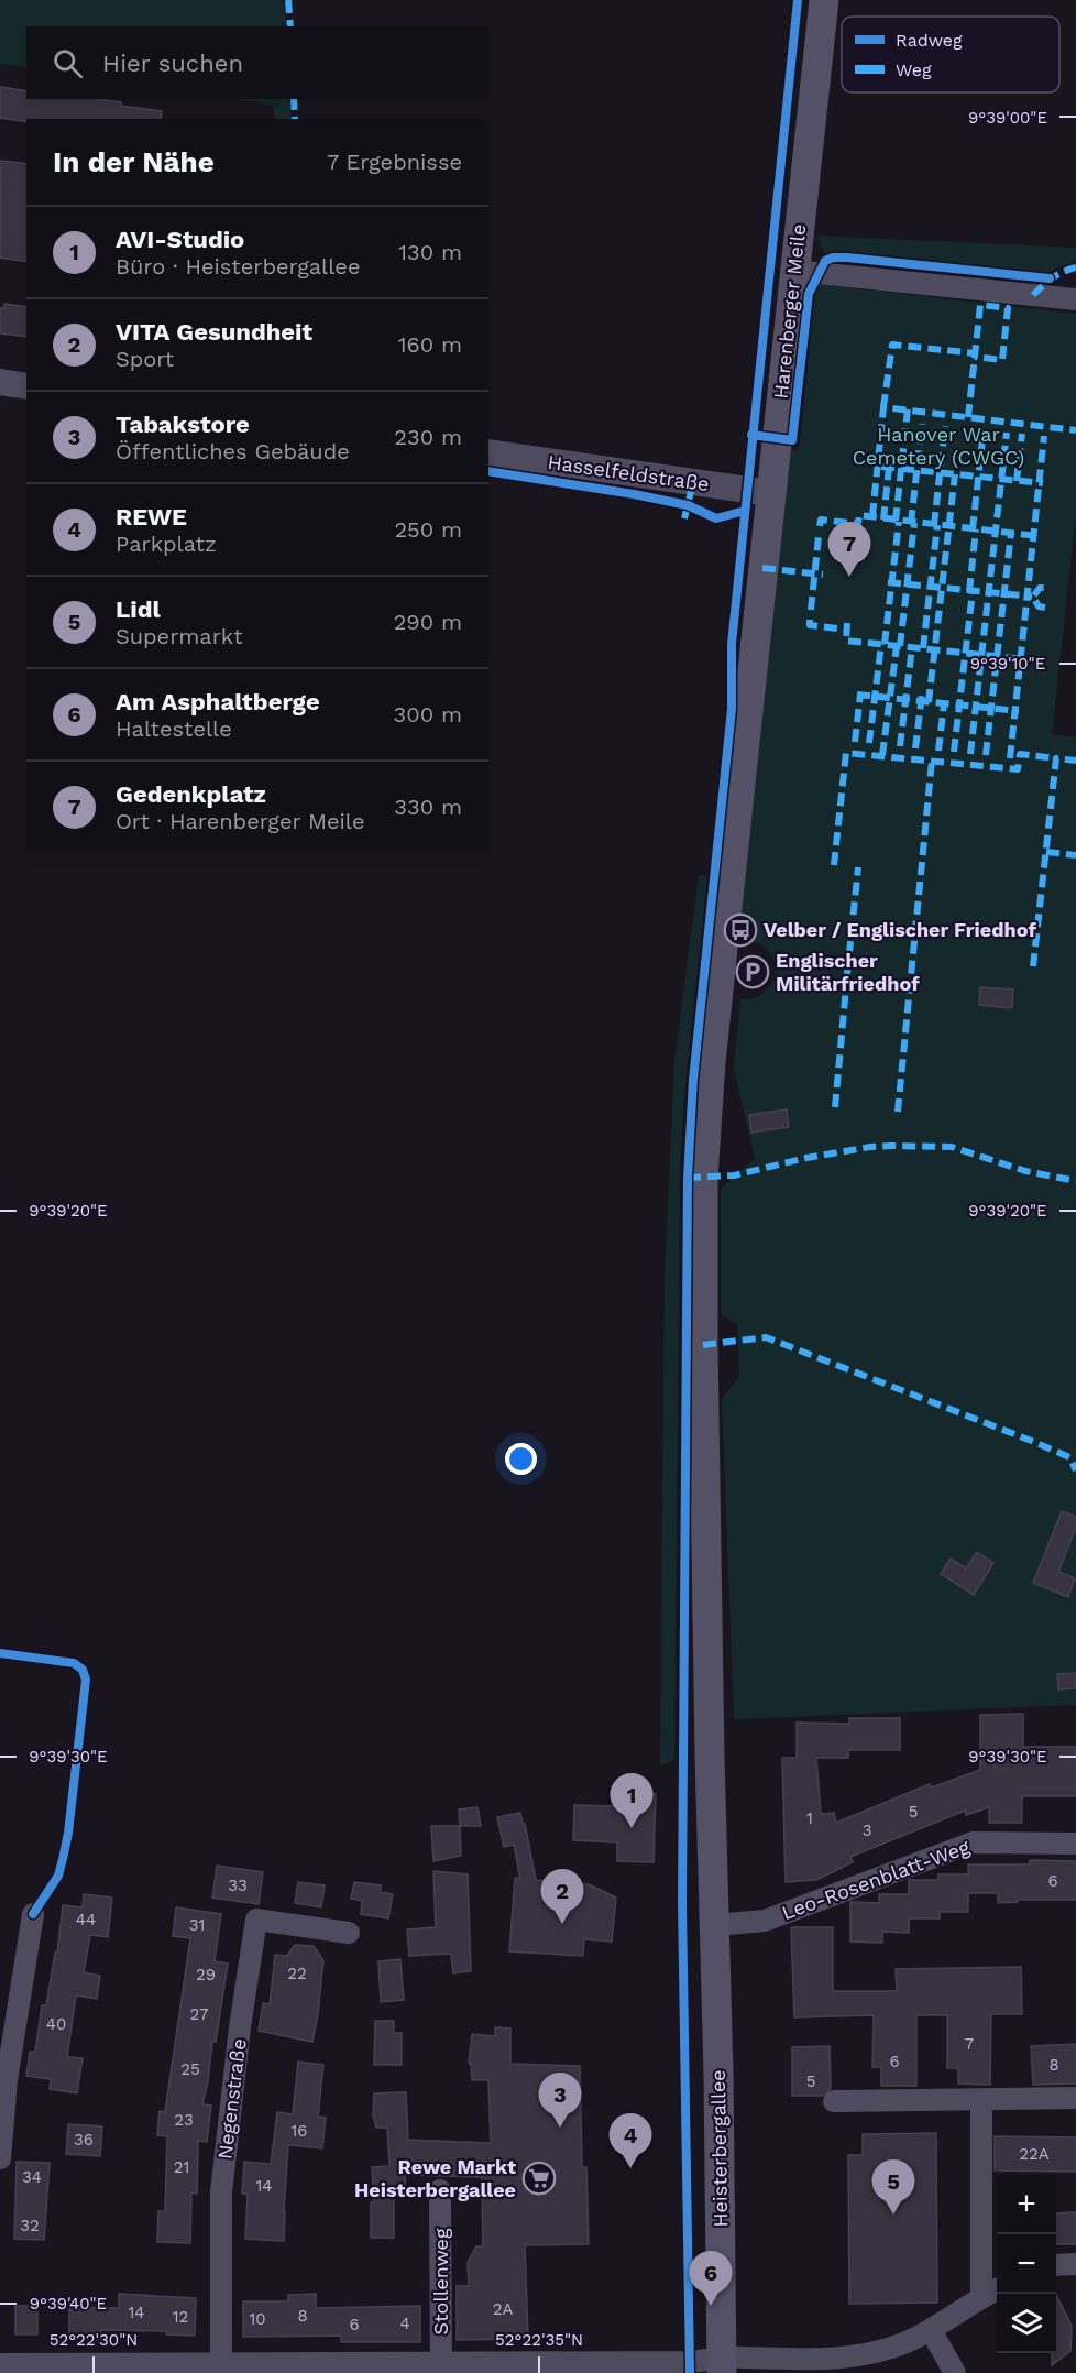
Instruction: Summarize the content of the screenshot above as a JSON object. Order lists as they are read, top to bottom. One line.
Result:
{"streets":{"main road":["Harenberger Meile","Heisterbergallee"],"street":["Hasselfeldstraße","Leo-Rosenblatt-Weg","Negenstraße","Stollenweg"]},"crossings":[["Harenberger Meile","Hasselfeldstraße"],["Harenberger Meile","Heisterbergallee"],["Leo-Rosenblatt-Weg","Heisterbergallee"]],"parks":["Hanover War Cemetery (CWGC)"],"places":{"bus stop":["Velber / Englischer Friedhof"],"parking":["Englischer Militärfriedhof"],"supermarket":["Rewe Markt Heisterbergallee"]},"house_numbers":["5","1","3","6","33","44","31","22","29","27","40","7","6","8","25","5","23","16","36","22A","21","34","14","32","2A","14","8","12","10","4","6"],"legend":["Radweg","Weg"],"page":{"search":"Hier suchen","heading":["In der Nähe","7 Ergebnisse"],"list":[{"mark":"1","name":"AVI-Studio","note":"Büro · Heisterbergallee","value":"130 m"},{"mark":"2","name":"VITA Gesundheit","note":"Sport","value":"160 m"},{"mark":"3","name":"Tabakstore","note":"Öffentliches Gebäude","value":"230 m"},{"mark":"4","name":"REWE","note":"Parkplatz","value":"250 m"},{"mark":"5","name":"Lidl","note":"Supermarkt","value":"290 m"},{"mark":"6","name":"Am Asphaltberge","note":"Haltestelle","value":"300 m"},{"mark":"7","name":"Gedenkplatz","note":"Ort · Harenberger Meile","value":"330 m"}],"pins":["7","1","2","3","4","5","6"],"map_buttons":["+","−"]},"coordinates":["9°39'00\"E","9°39'10\"E","9°39'20\"E","9°39'30\"E","9°39'40\"E","52°22'30\"N","52°22'35\"N"]}
